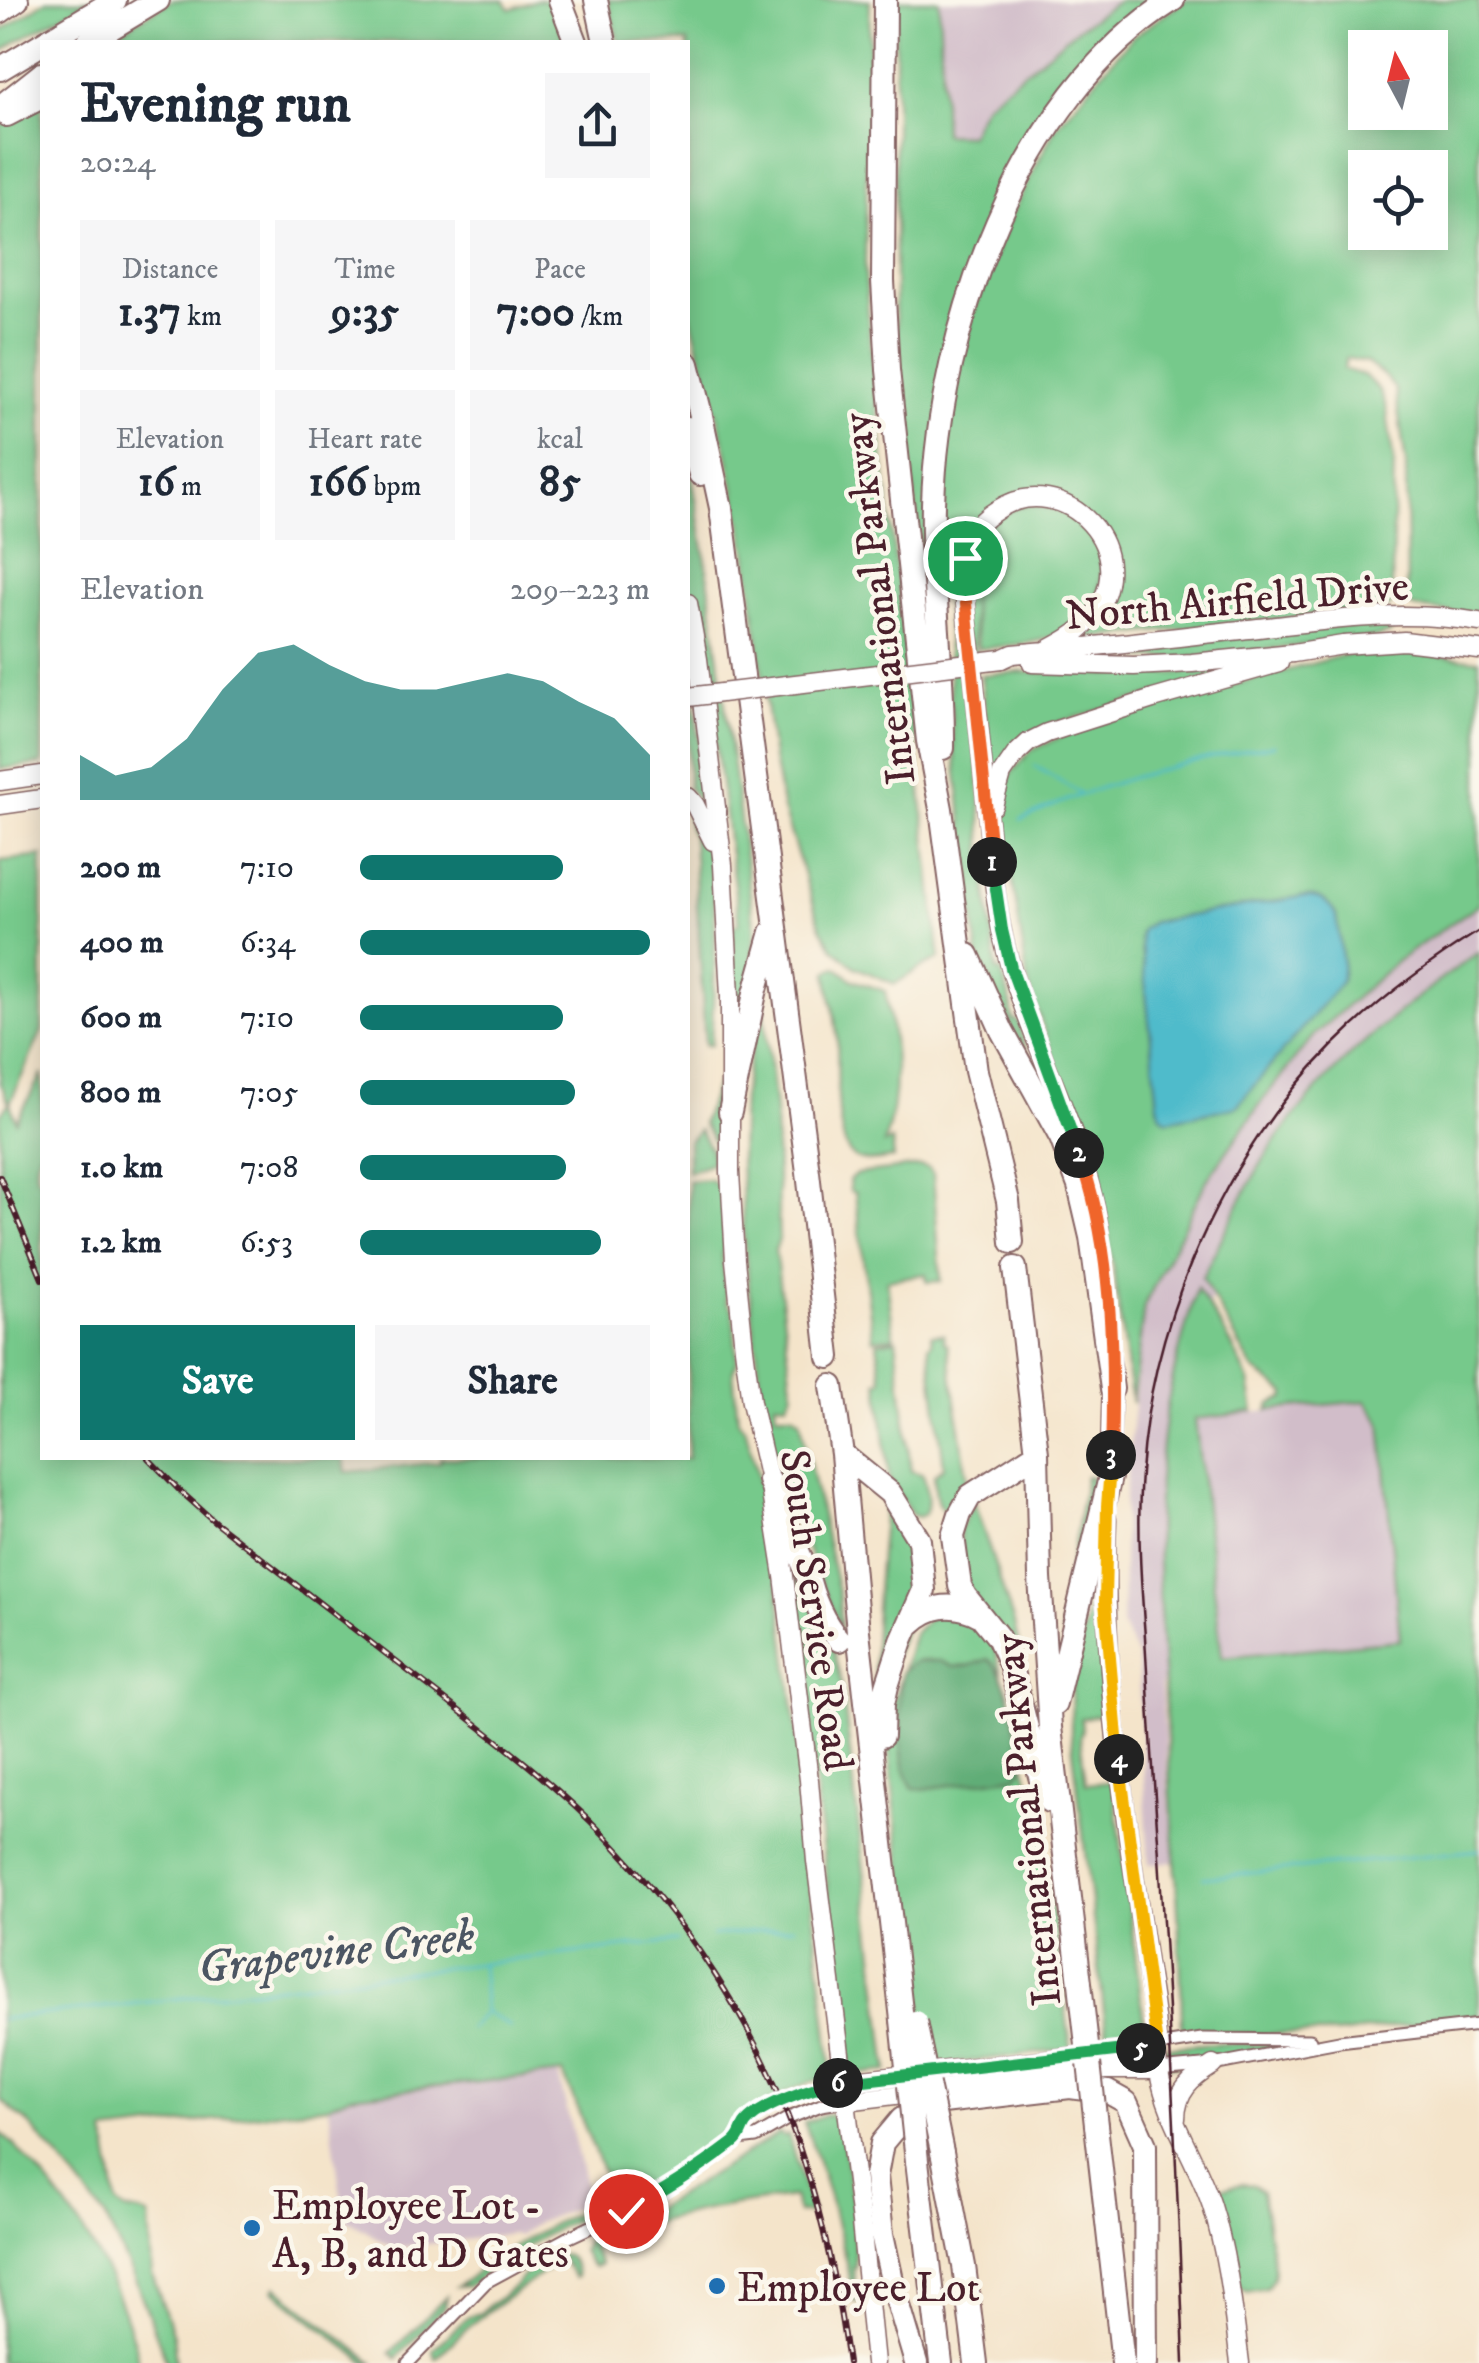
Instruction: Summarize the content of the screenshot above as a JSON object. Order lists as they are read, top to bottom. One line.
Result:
{"streets":{"highway":["International Parkway"],"main road":["North Airfield Drive","South Service Road"]},"water":["Grapevine Creek"],"places":["Employee Lot - A, B, and D Gates","Employee Lot"],"north":"top","page":{"heading":["Evening run","20:24"],"stats":[["Distance","1.37 km"],["Time","9:35"],["Pace","7:00 /km"],["Elevation","16 m"],["Heart rate","166 bpm"],["kcal","85"]],"chart":["Elevation","209–223 m"],"list":[{"name":"200 m","note":"7:10"},{"name":"400 m","note":"6:34"},{"name":"600 m","note":"7:10"},{"name":"800 m","note":"7:05"},{"name":"1.0 km","note":"7:08"},{"name":"1.2 km","note":"6:53"}],"pins":["1","2","3","4","5","6"],"buttons":["Save","Share"]}}
